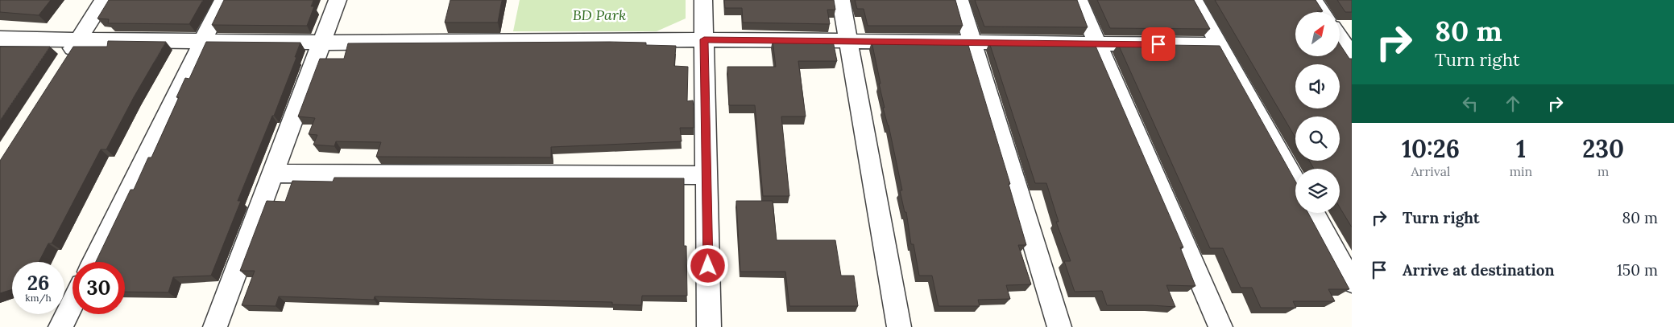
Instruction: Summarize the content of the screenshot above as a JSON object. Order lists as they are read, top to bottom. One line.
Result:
{"parks":["BD Park"],"north":"top right","page":{"turn":["80 m","Turn right"],"eta":["10:26","Arrival","1","min","230","m"],"list":[{"name":"Turn right","value":"80 m"},{"name":"Arrive at destination","value":"150 m"}],"speed":"26 km/h","limit":"30"}}
